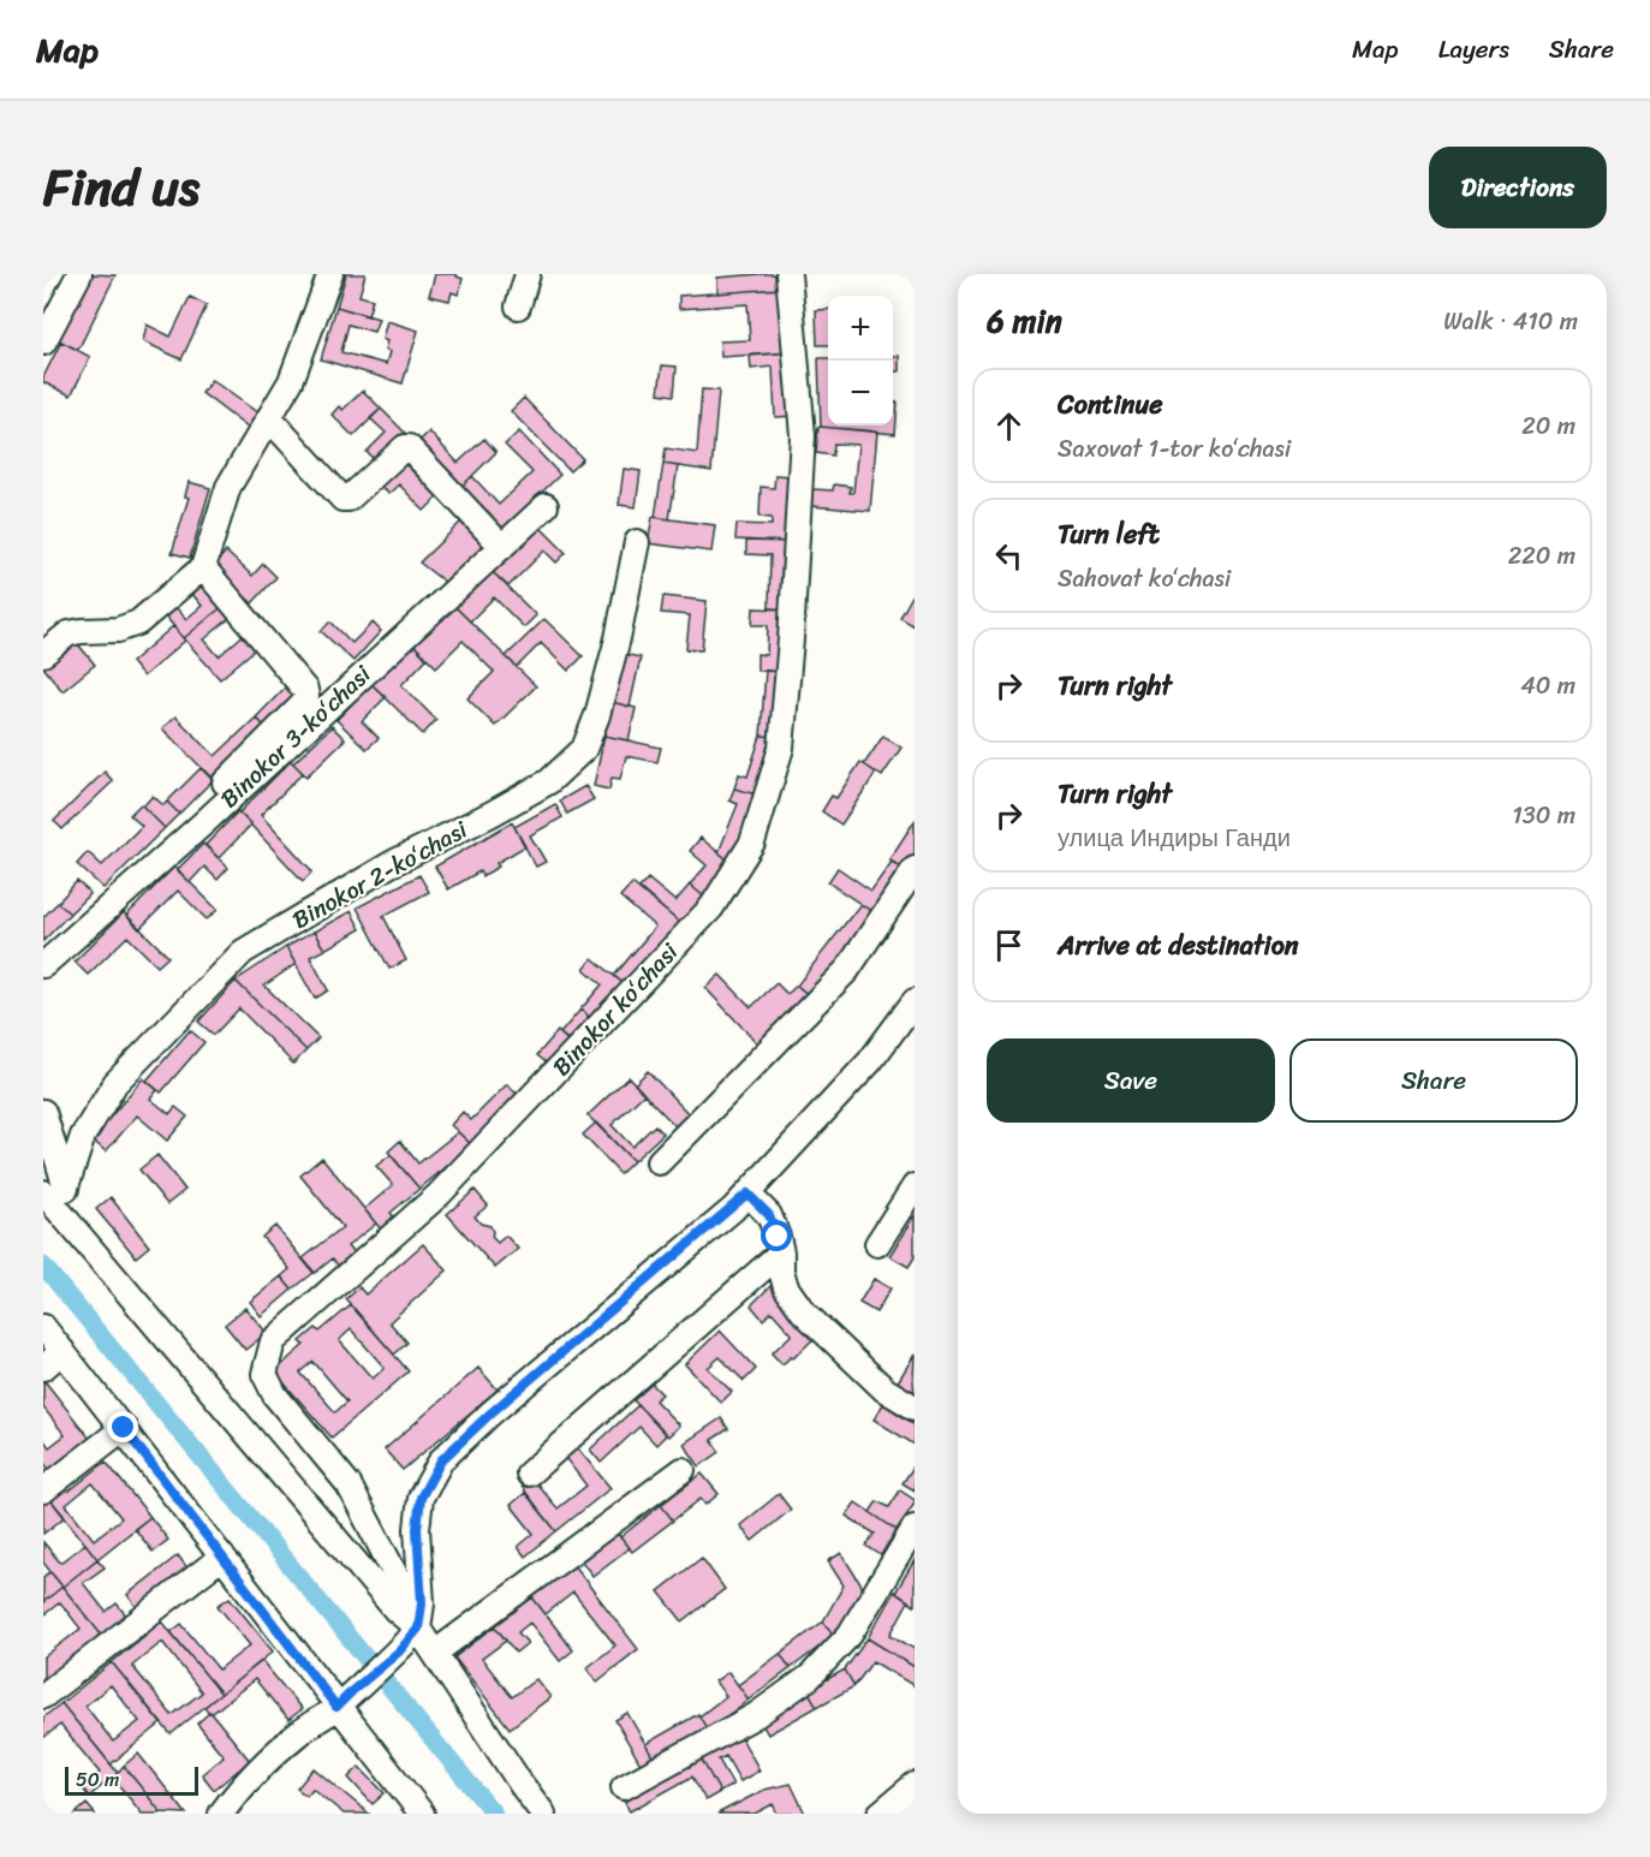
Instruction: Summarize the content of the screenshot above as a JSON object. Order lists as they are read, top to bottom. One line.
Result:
{"streets":{"street":["Binokor 3-koʻchasi","Binokor 2-koʻchasi","Binokor koʻchasi"]},"scale_bar":"50 m","page":{"header":"Map","nav":["Map","Layers","Share"],"title":"Find us","buttons":["Directions",["Save","Share"]],"heading":["6 min","Walk · 410 m"],"map_buttons":["+","−"],"list":[["Continue","Saxovat 1-tor koʻchasi","20 m"],["Turn left","Sahovat koʻchasi","220 m"],["Turn right","40 m"],["Turn right","улица Индиры Ганди","130 m"],"Arrive at destination"],"scale":"50 m"}}
